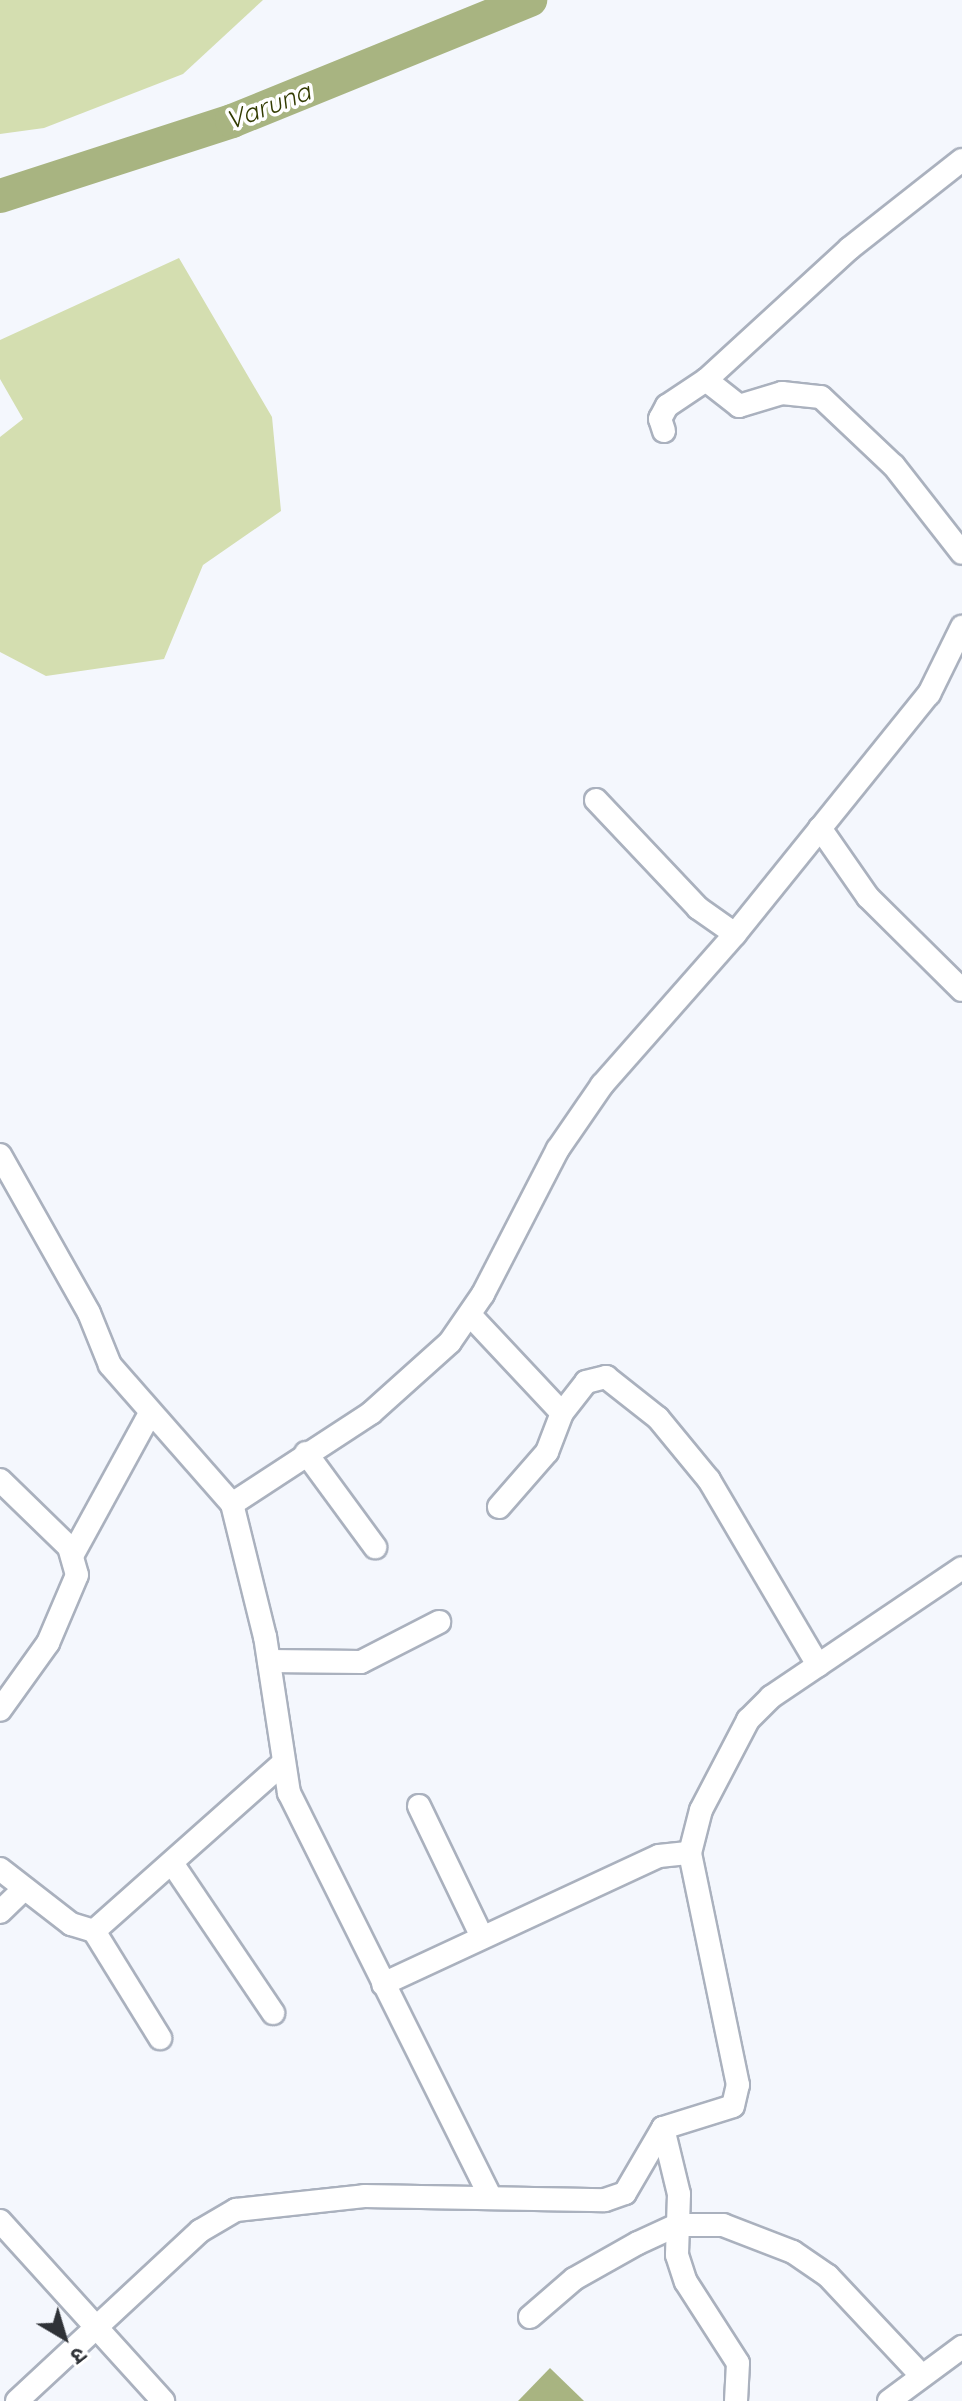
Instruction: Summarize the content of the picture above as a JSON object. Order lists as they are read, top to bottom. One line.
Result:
{"water":["Varuna"],"north":"bottom right"}
